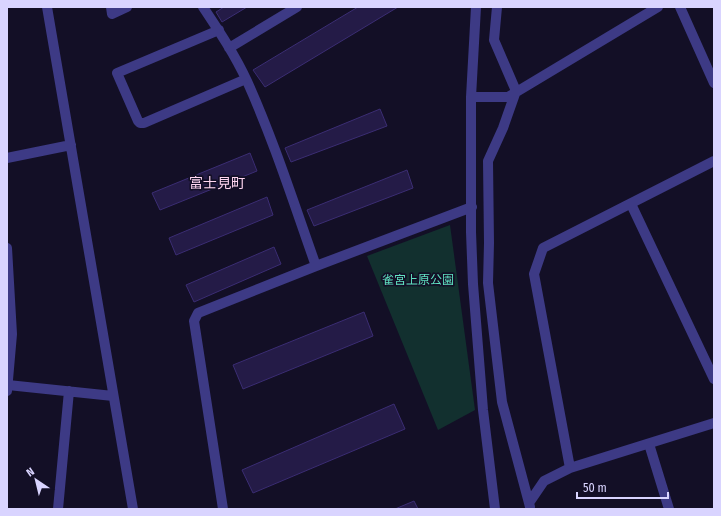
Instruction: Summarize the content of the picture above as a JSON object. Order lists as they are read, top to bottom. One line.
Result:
{"districts":["富士見町"],"parks":["雀宮上原公園"],"scale_bar":"50 m","north":"top left"}
